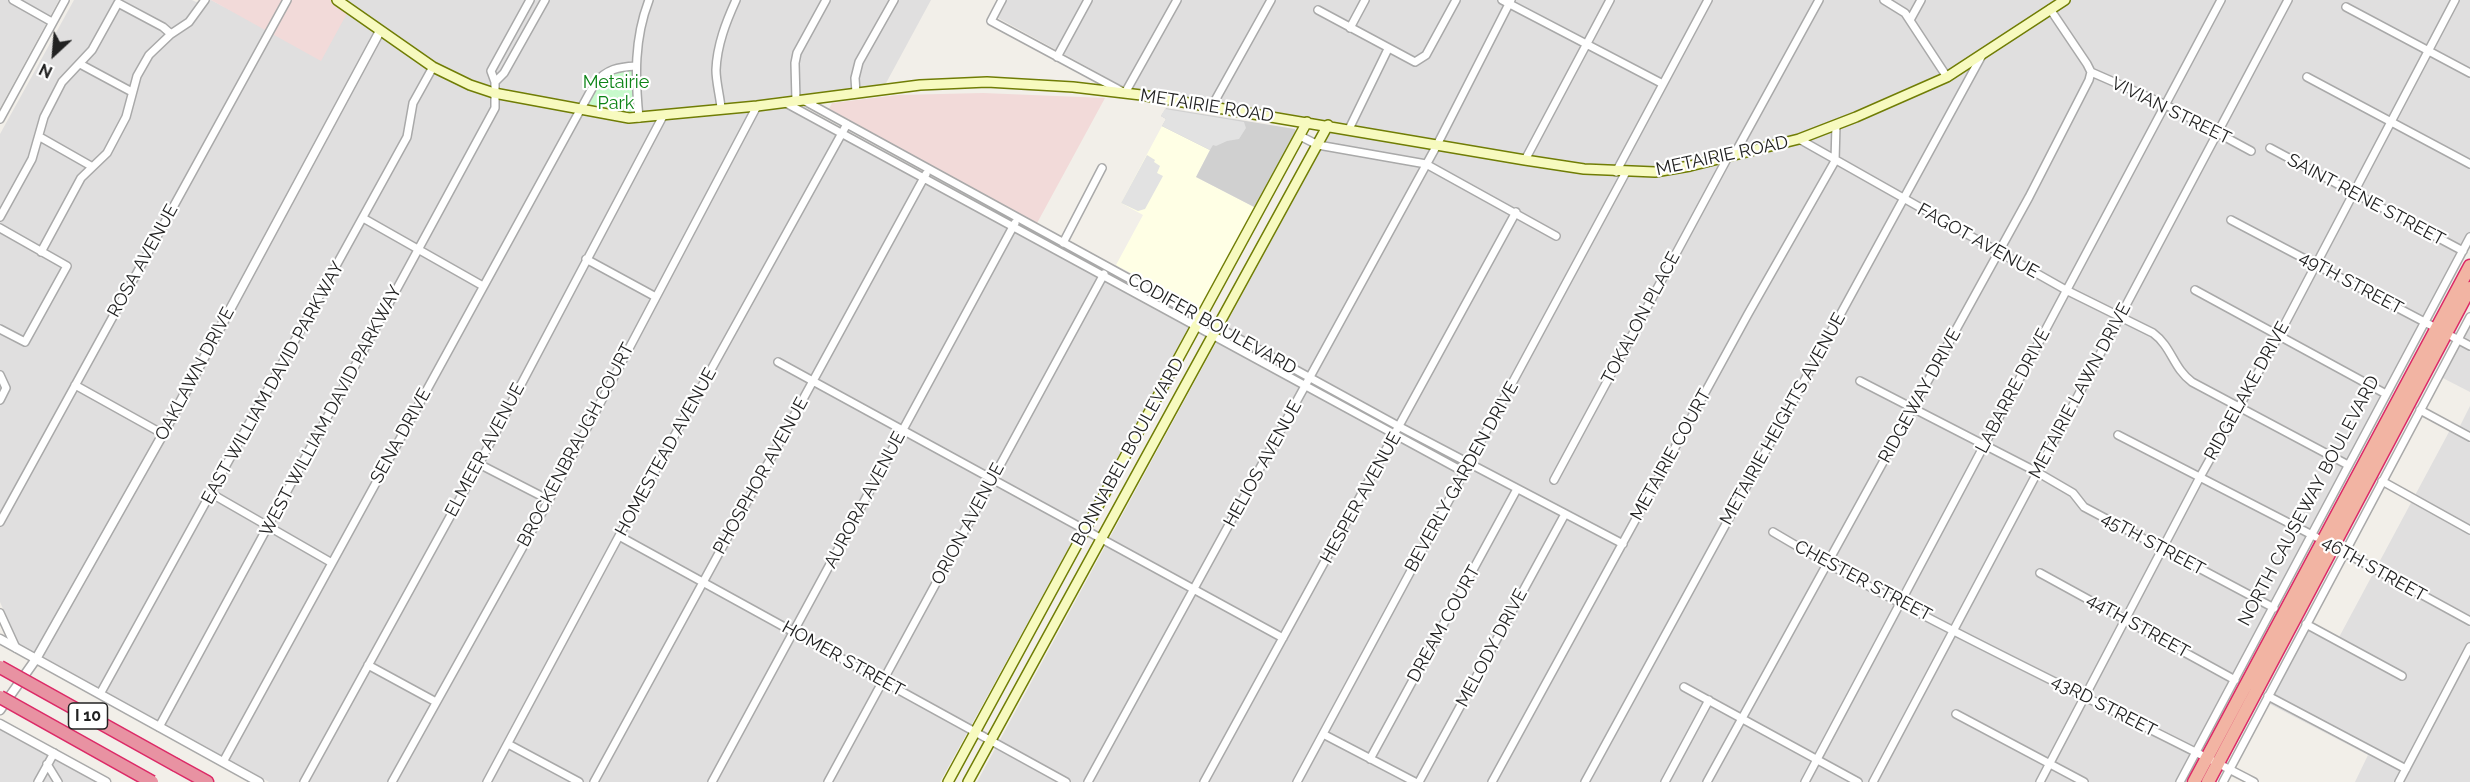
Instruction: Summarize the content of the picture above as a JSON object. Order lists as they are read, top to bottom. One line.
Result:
{"streets":{"highway":["NORTH CAUSEWAY BOULEVARD","I 10"],"main road":["METAIRIE ROAD","BONNABEL BOULEVARD"],"street":["VIVIAN STREET","SAINT RENE STREET","FAGOT AVENUE","ROSA AVENUE","49TH STREET","TOKALON PLACE","CODIFER BOULEVARD","OAKLAWN DRIVE","EAST WILLIAM DAVID PARKWAY","LABARRE DRIVE","METAIRIE LAWN DRIVE","RIDGELAKE DRIVE","RIDGEWAY DRIVE","WEST WILLIAM DAVID PARKWAY","METAIRIE HEIGHTS AVENUE","SENA DRIVE","BROCKENBRAUGH COURT","ELMEER AVENUE","HOMESTEAD AVENUE","METAIRIE COURT","HELIOS AVENUE","PHOSPHOR AVENUE","BEVERLY GARDEN DRIVE","HESPER AVENUE","AURORA AVENUE","ORION AVENUE","45TH STREET","46TH STREET","CHESTER STREET","DREAM COURT","44TH STREET","MELODY DRIVE","HOMER STREET","43RD STREET"]},"crossings":[["METAIRIE ROAD","FAGOT AVENUE"],["METAIRIE ROAD","TOKALON PLACE"],["METAIRIE ROAD","CODIFER BOULEVARD"],["METAIRIE ROAD","OAKLAWN DRIVE"],["METAIRIE ROAD","EAST WILLIAM DAVID PARKWAY"],["METAIRIE ROAD","WEST WILLIAM DAVID PARKWAY"],["METAIRIE ROAD","METAIRIE HEIGHTS AVENUE"],["METAIRIE ROAD","SENA DRIVE"],["METAIRIE ROAD","BROCKENBRAUGH COURT"],["METAIRIE ROAD","ELMEER AVENUE"],["METAIRIE ROAD","BONNABEL BOULEVARD"],["METAIRIE ROAD","METAIRIE COURT"],["METAIRIE ROAD","HELIOS AVENUE"],["METAIRIE ROAD","BEVERLY GARDEN DRIVE"],["VIVIAN STREET","LABARRE DRIVE"],["VIVIAN STREET","METAIRIE LAWN DRIVE"],["VIVIAN STREET","RIDGEWAY DRIVE"],["SAINT RENE STREET","RIDGELAKE DRIVE"],["SAINT RENE STREET","NORTH CAUSEWAY BOULEVARD"],["FAGOT AVENUE","LABARRE DRIVE"],["FAGOT AVENUE","METAIRIE LAWN DRIVE"],["FAGOT AVENUE","RIDGELAKE DRIVE"],["FAGOT AVENUE","RIDGEWAY DRIVE"],["FAGOT AVENUE","METAIRIE HEIGHTS AVENUE"],["FAGOT AVENUE","METAIRIE COURT"],["49TH STREET","RIDGELAKE DRIVE"],["49TH STREET","NORTH CAUSEWAY BOULEVARD"],["CODIFER BOULEVARD","HOMESTEAD AVENUE"],["CODIFER BOULEVARD","BONNABEL BOULEVARD"],["CODIFER BOULEVARD","METAIRIE COURT"],["CODIFER BOULEVARD","HELIOS AVENUE"],["CODIFER BOULEVARD","PHOSPHOR AVENUE"],["CODIFER BOULEVARD","BEVERLY GARDEN DRIVE"],["CODIFER BOULEVARD","HESPER AVENUE"],["CODIFER BOULEVARD","AURORA AVENUE"],["CODIFER BOULEVARD","ORION AVENUE"],["CODIFER BOULEVARD","DREAM COURT"],["CODIFER BOULEVARD","MELODY DRIVE"],["LABARRE DRIVE","45TH STREET"],["LABARRE DRIVE","CHESTER STREET"],["METAIRIE LAWN DRIVE","45TH STREET"],["METAIRIE LAWN DRIVE","CHESTER STREET"],["METAIRIE LAWN DRIVE","43RD STREET"],["RIDGELAKE DRIVE","45TH STREET"],["RIDGELAKE DRIVE","46TH STREET"],["RIDGELAKE DRIVE","44TH STREET"],["RIDGELAKE DRIVE","43RD STREET"],["RIDGEWAY DRIVE","45TH STREET"],["RIDGEWAY DRIVE","CHESTER STREET"],["HOMESTEAD AVENUE","HOMER STREET"],["BONNABEL BOULEVARD","HOMER STREET"],["PHOSPHOR AVENUE","HOMER STREET"],["AURORA AVENUE","HOMER STREET"],["NORTH CAUSEWAY BOULEVARD","45TH STREET"],["NORTH CAUSEWAY BOULEVARD","46TH STREET"],["NORTH CAUSEWAY BOULEVARD","44TH STREET"],["NORTH CAUSEWAY BOULEVARD","43RD STREET"],["ORION AVENUE","HOMER STREET"],["CHESTER STREET","43RD STREET"]],"parks":["Metairie Park"],"north":"bottom left"}
